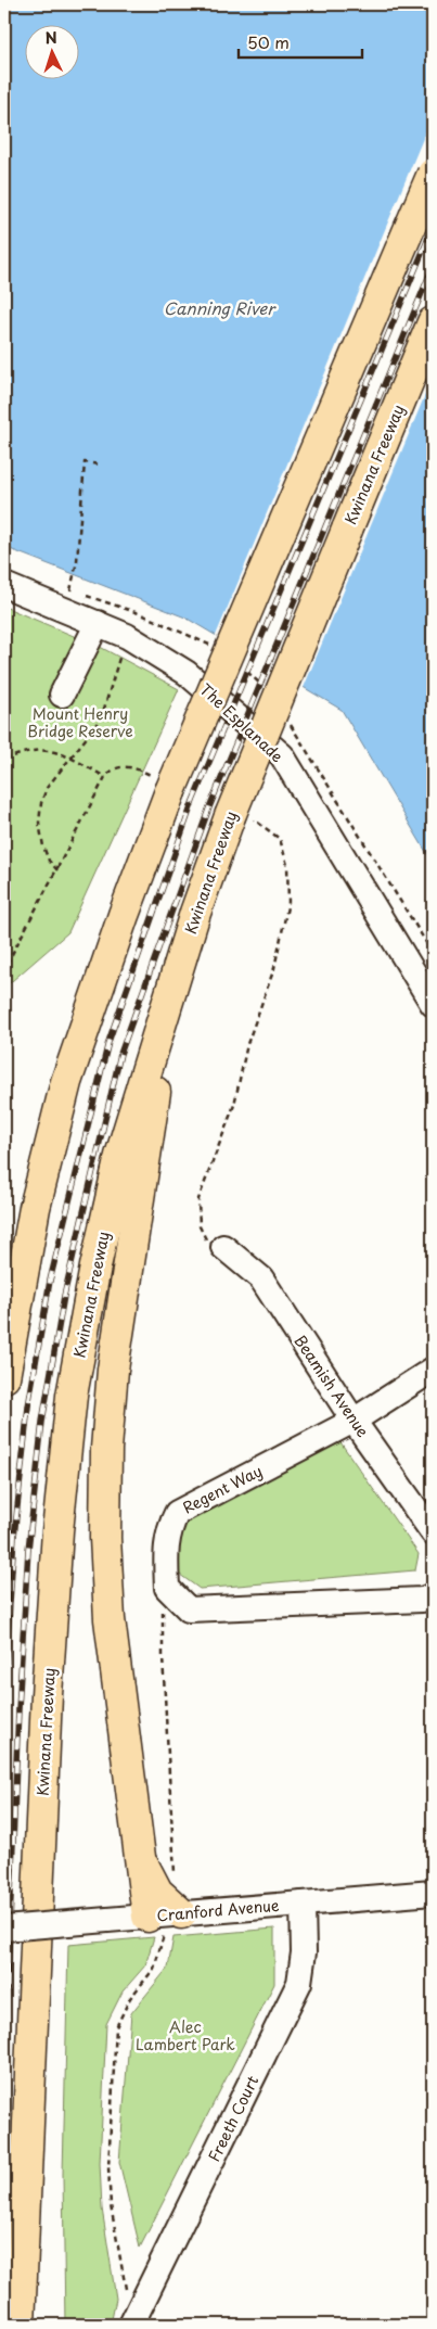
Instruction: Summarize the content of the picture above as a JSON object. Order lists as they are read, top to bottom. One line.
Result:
{"streets":{"highway":["Kwinana Freeway"],"street":["The Esplanade","Beamish Avenue","Regent Way","Cranford Avenue","Freeth Court"]},"crossings":[["Beamish Avenue","Regent Way"],["Cranford Avenue","Freeth Court"]],"water":["Canning River"],"parks":["Mount Henry Bridge Reserve","Alec Lambert Park"],"scale_bar":"50 m","north":"top"}
